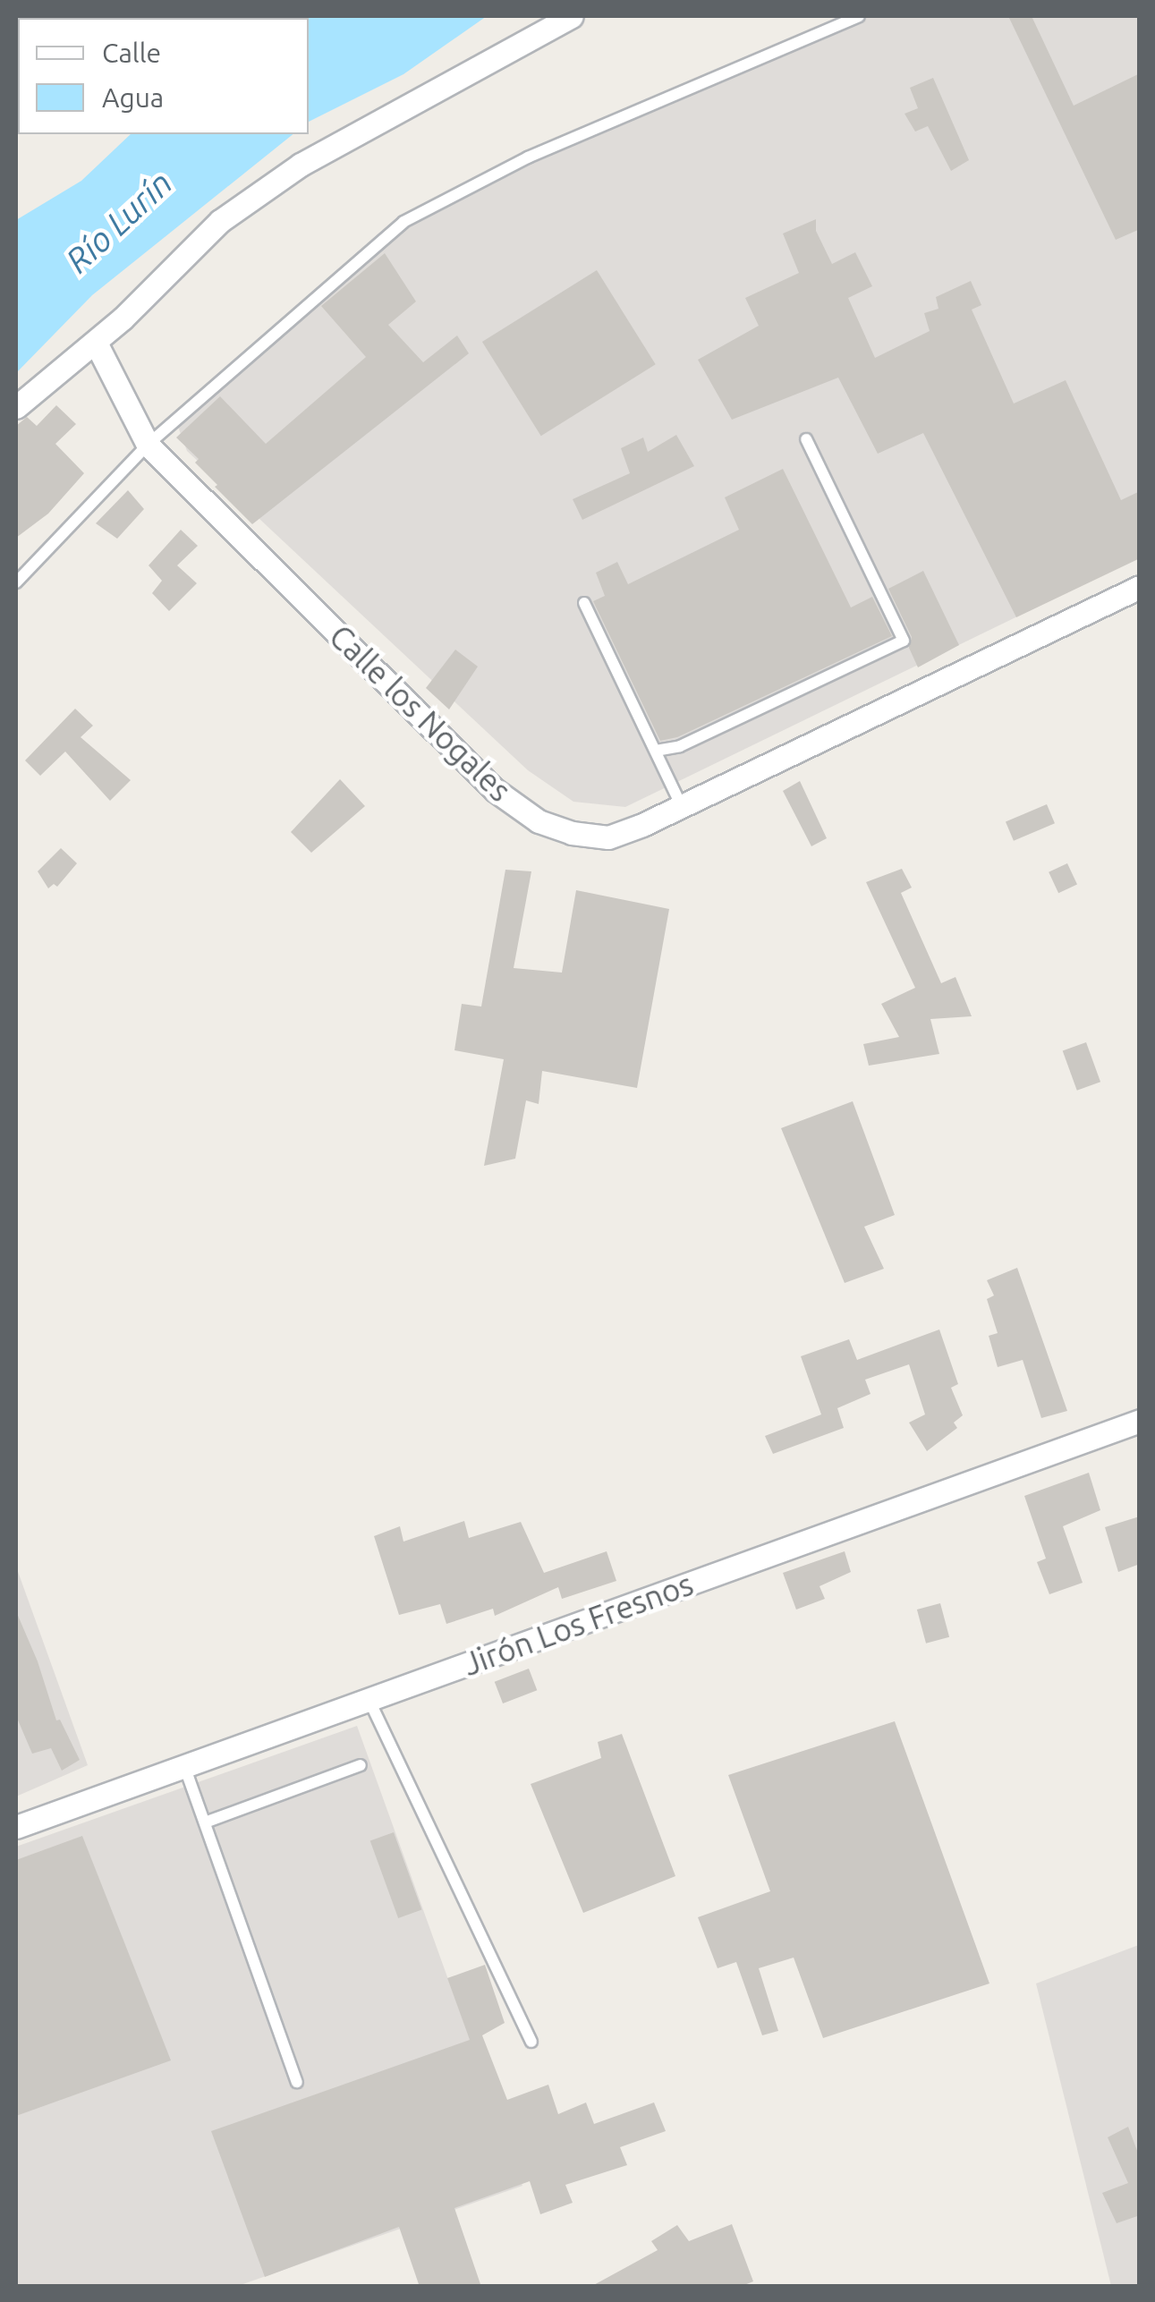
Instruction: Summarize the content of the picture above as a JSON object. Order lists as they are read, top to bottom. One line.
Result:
{"streets":{"street":["Calle los Nogales","Jirón Los Fresnos"]},"water":["Río Lurín"],"legend":["Calle","Agua"]}
